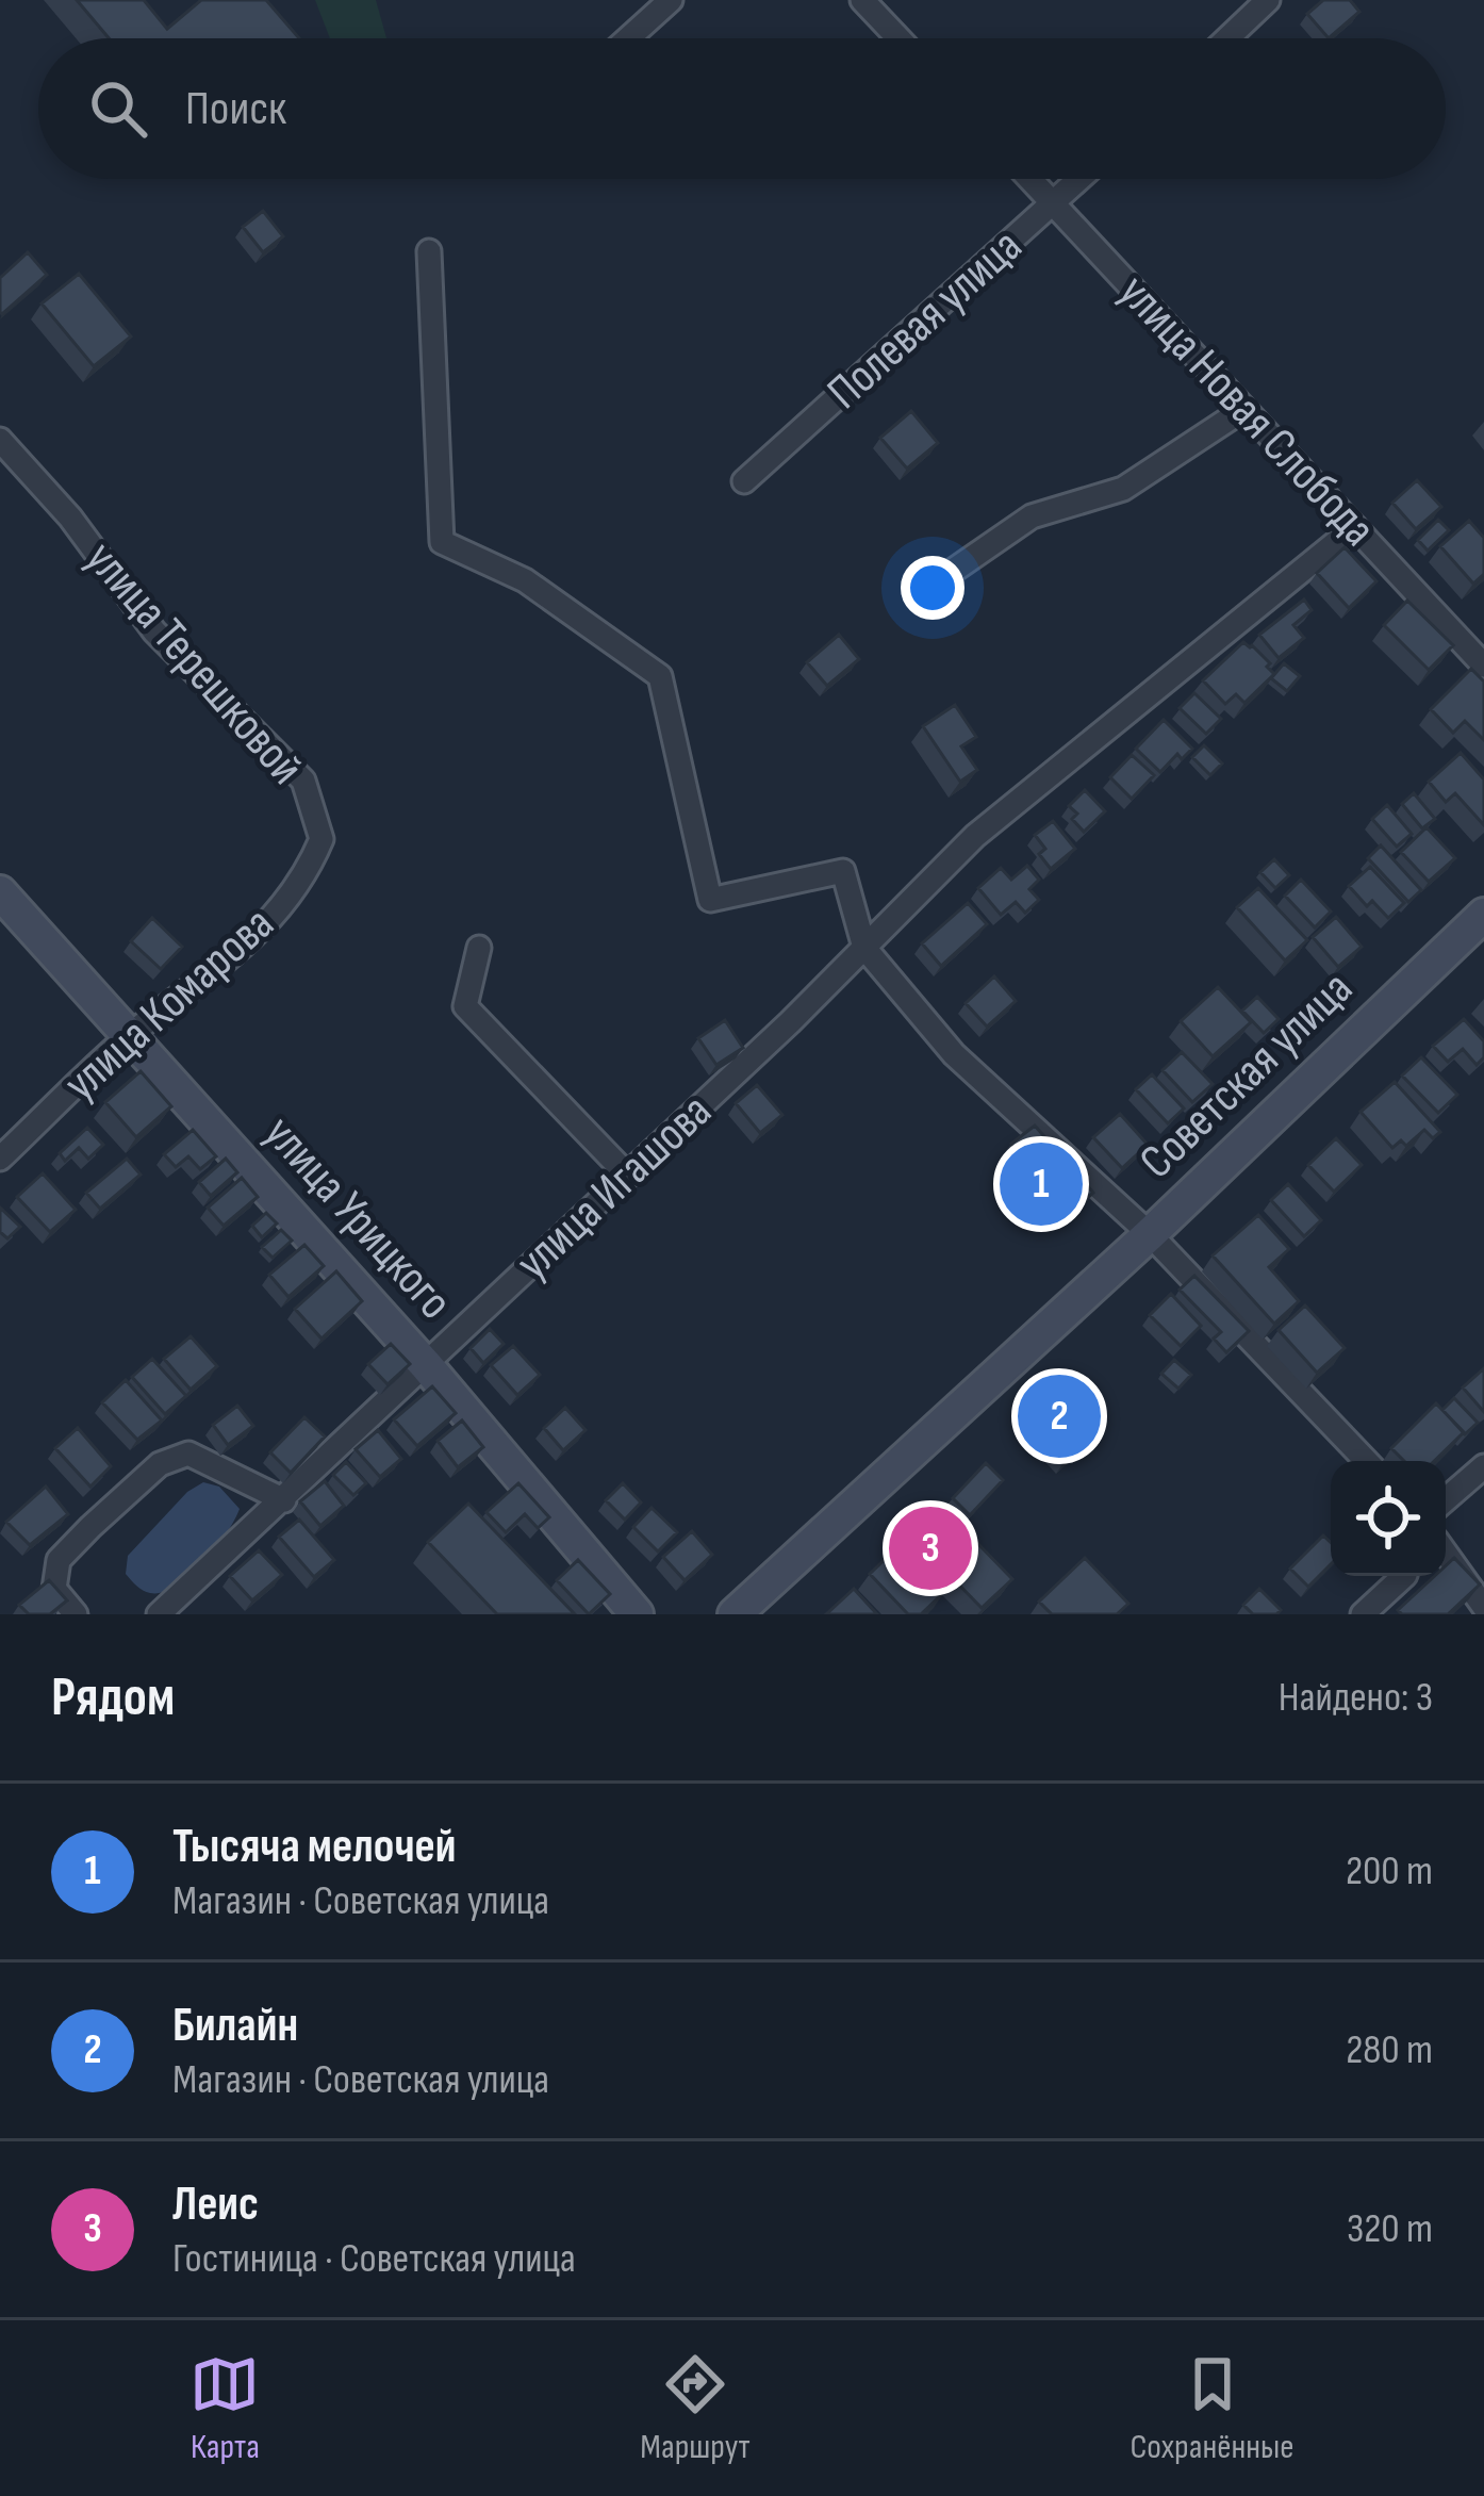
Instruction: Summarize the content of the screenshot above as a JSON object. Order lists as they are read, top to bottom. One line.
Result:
{"streets":{"main road":["Советская улица","улица Урицкого"],"street":["Полевая улица","улица Новая Слобода","улица Терешковой","улица Комарова","улица Игашова"]},"crossings":[["Полевая улица","улица Новая Слобода"],["улица Новая Слобода","улица Игашова"],["улица Терешковой","улица Комарова"],["улица Комарова","улица Урицкого"],["улица Игашова","улица Урицкого"]],"page":{"search":"Поиск","pins":["1","2","3"],"heading":["Рядом","Найдено: 3"],"list":[{"mark":"1","name":"Тысяча мелочей","note":"Магазин · Советская улица","value":"200 m"},{"mark":"2","name":"Билайн","note":"Магазин · Советская улица","value":"280 m"},{"mark":"3","name":"Леис","note":"Гостиница · Советская улица","value":"320 m"}],"nav":["Карта","Маршрут","Сохранённые"]}}
